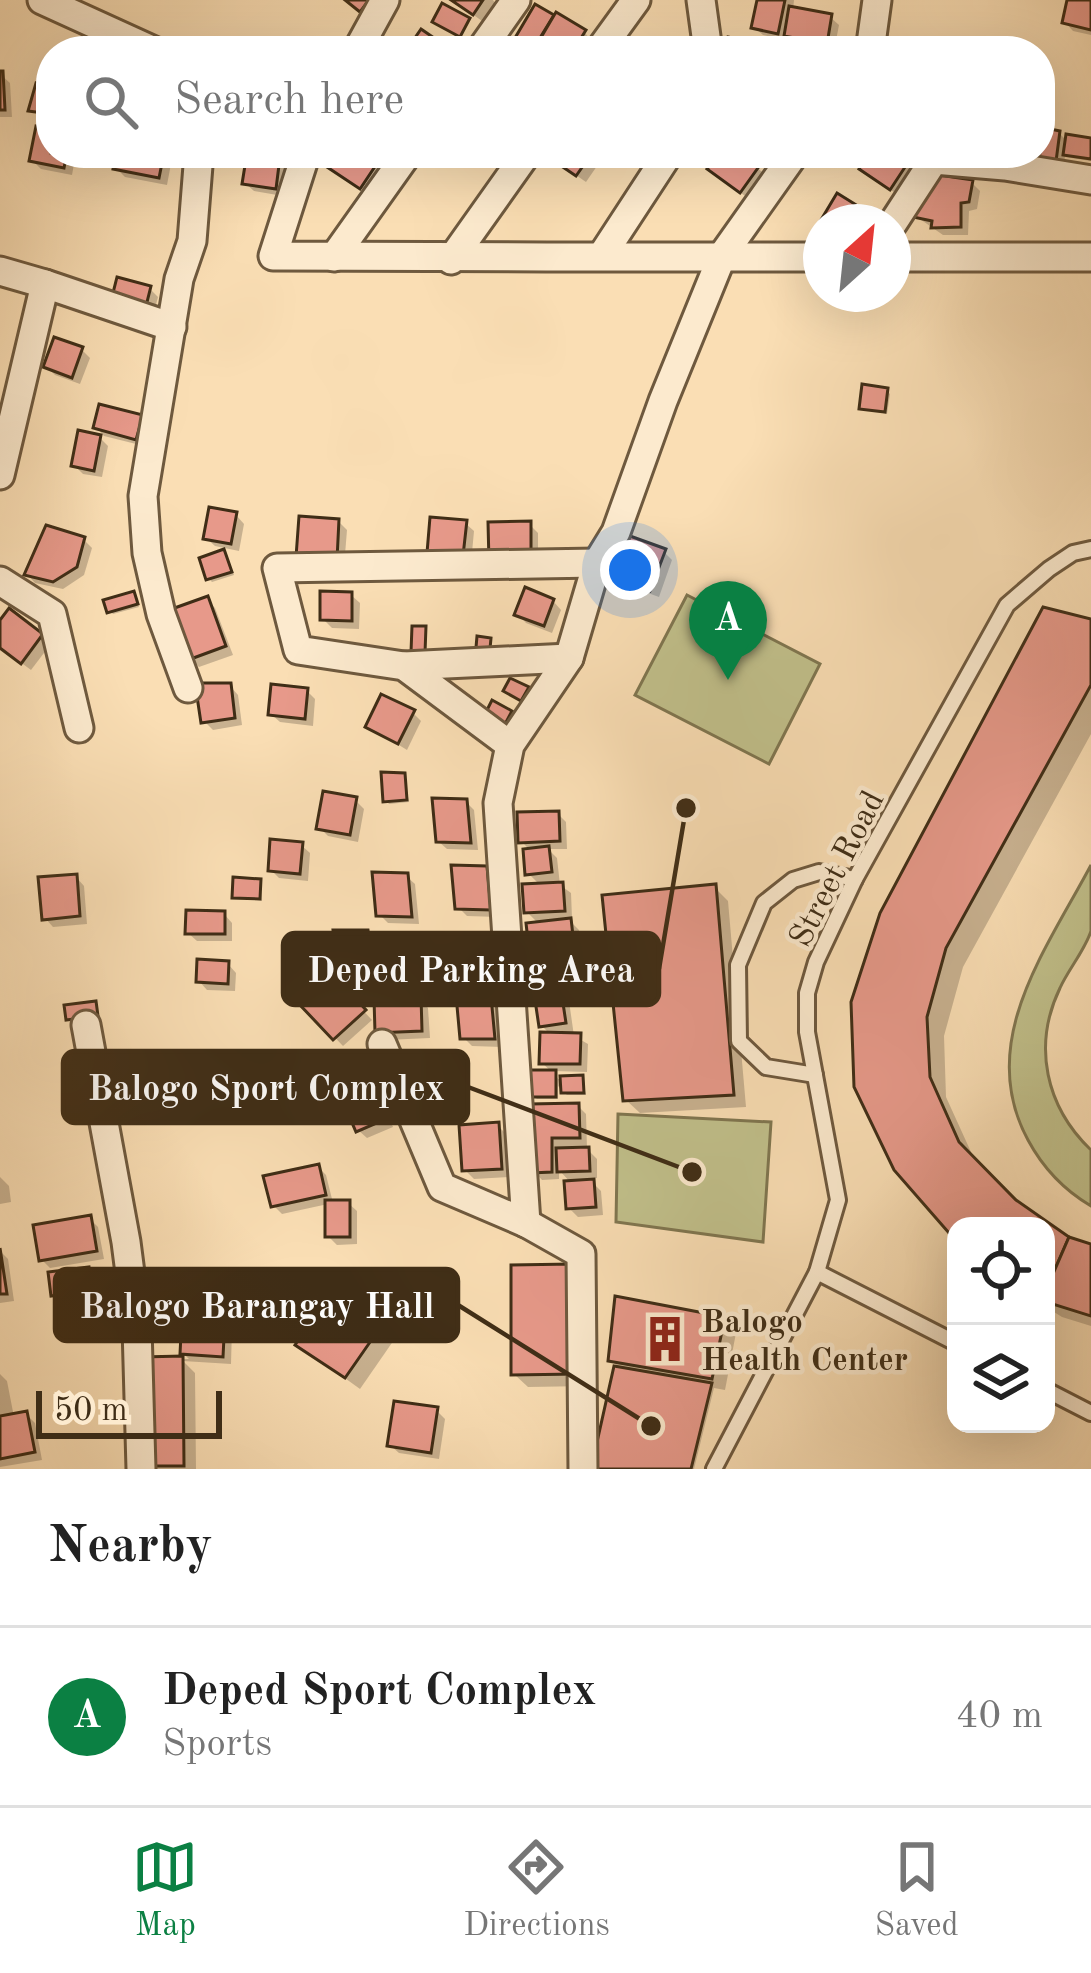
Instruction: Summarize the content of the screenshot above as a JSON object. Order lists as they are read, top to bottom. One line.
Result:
{"streets":{"lane":["Street Road"]},"places":{"other":["Deped Parking Area","Balogo Sport Complex","Balogo Barangay Hall"],"building":["Balogo Health Center"]},"scale_bar":"50 m","north":"top right","page":{"search":"Search here","pins":"A","scale":"50 m","heading":"Nearby","list":[{"mark":"A","name":"Deped Sport Complex","note":"Sports","value":"40 m"}],"nav":["Map","Directions","Saved"]}}
